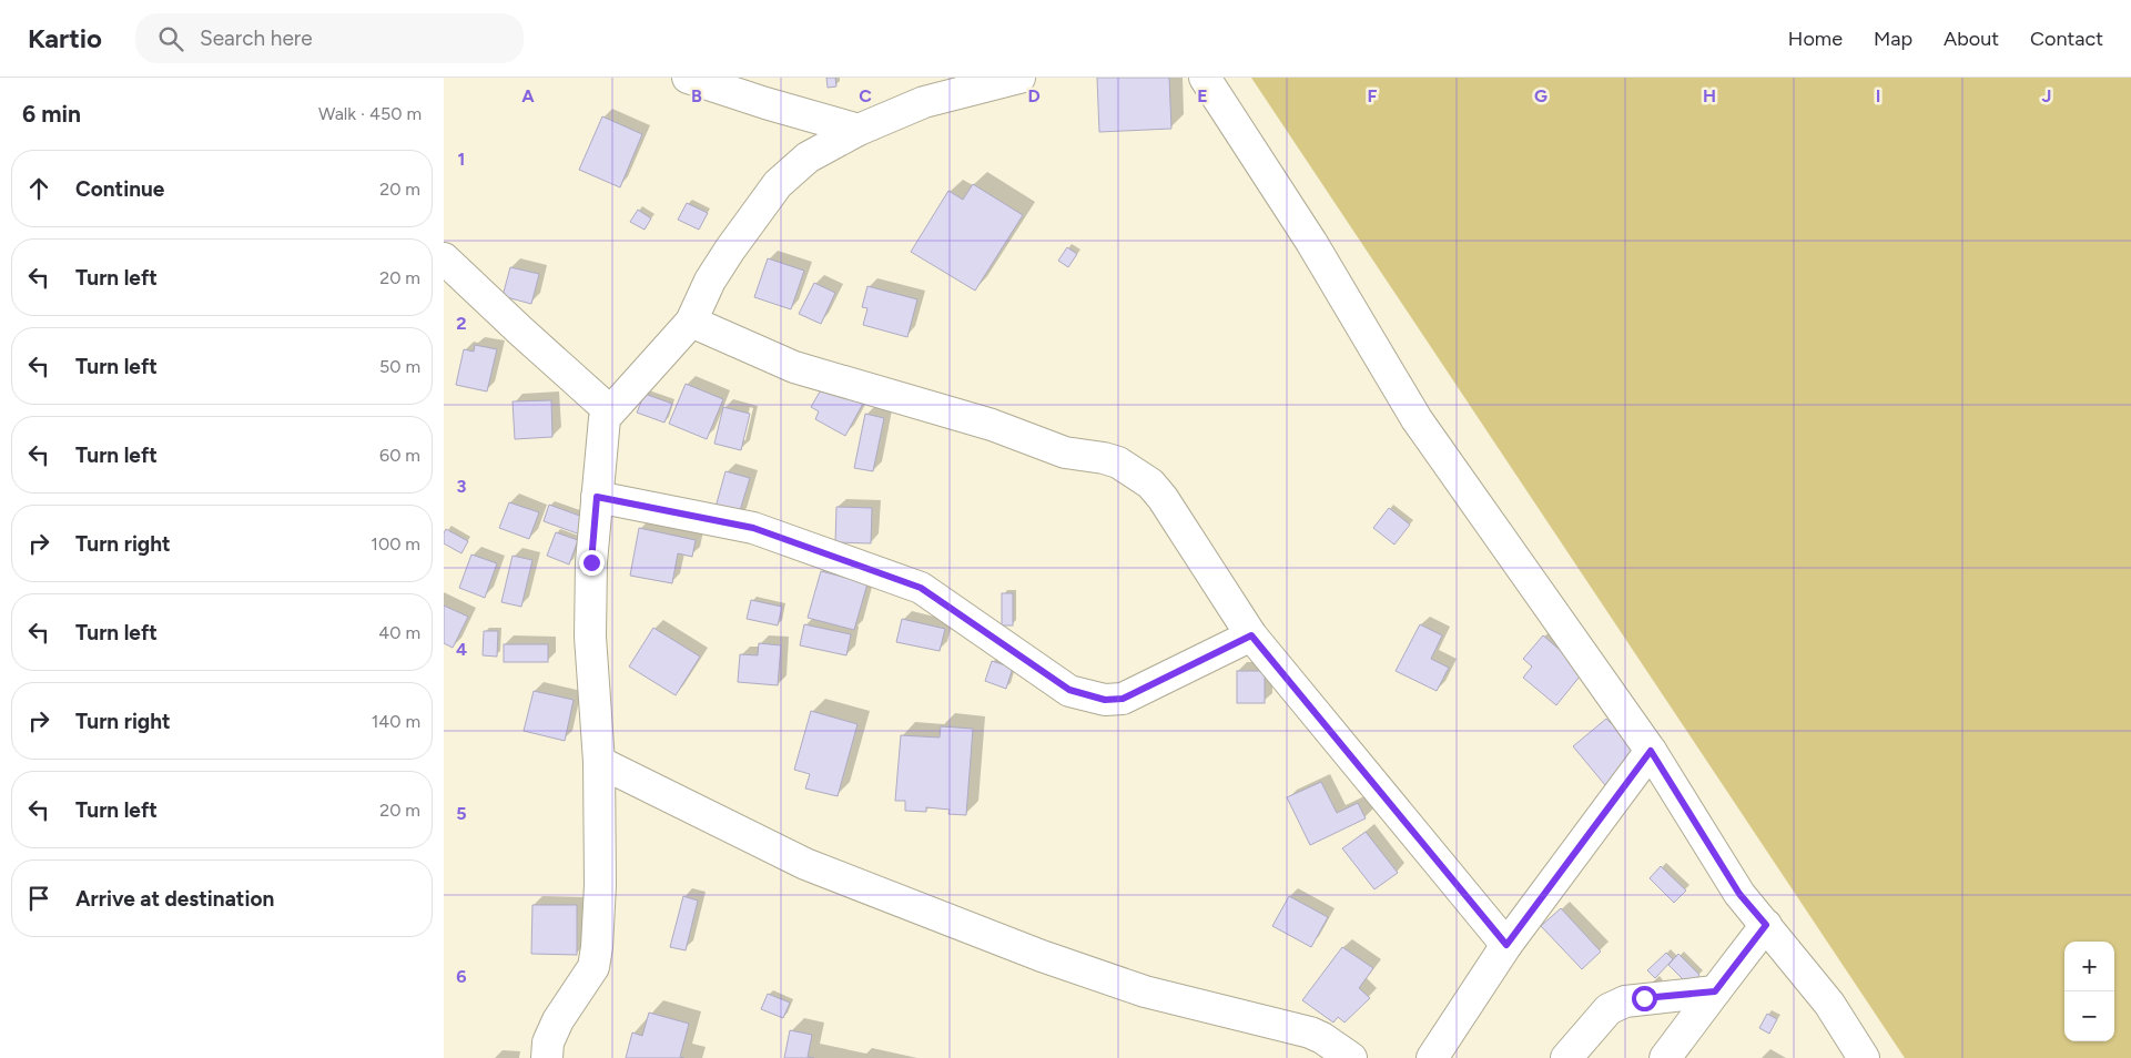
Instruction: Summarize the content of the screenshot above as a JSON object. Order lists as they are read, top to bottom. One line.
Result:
{"page":{"header":"Kartio","search":"Search here","nav":["Home","Map","About","Contact"],"heading":["6 min","Walk · 450 m"],"list":[["Continue","20 m"],["Turn left","20 m"],["Turn left","50 m"],["Turn left","60 m"],["Turn right","100 m"],["Turn left","40 m"],["Turn right","140 m"],["Turn left","20 m"],"Arrive at destination"],"map_buttons":["+","−"]},"grid":{"columns":["A","B","C","D","E","F","G","H","I","J"],"rows":["1","2","3","4","5","6"]}}
